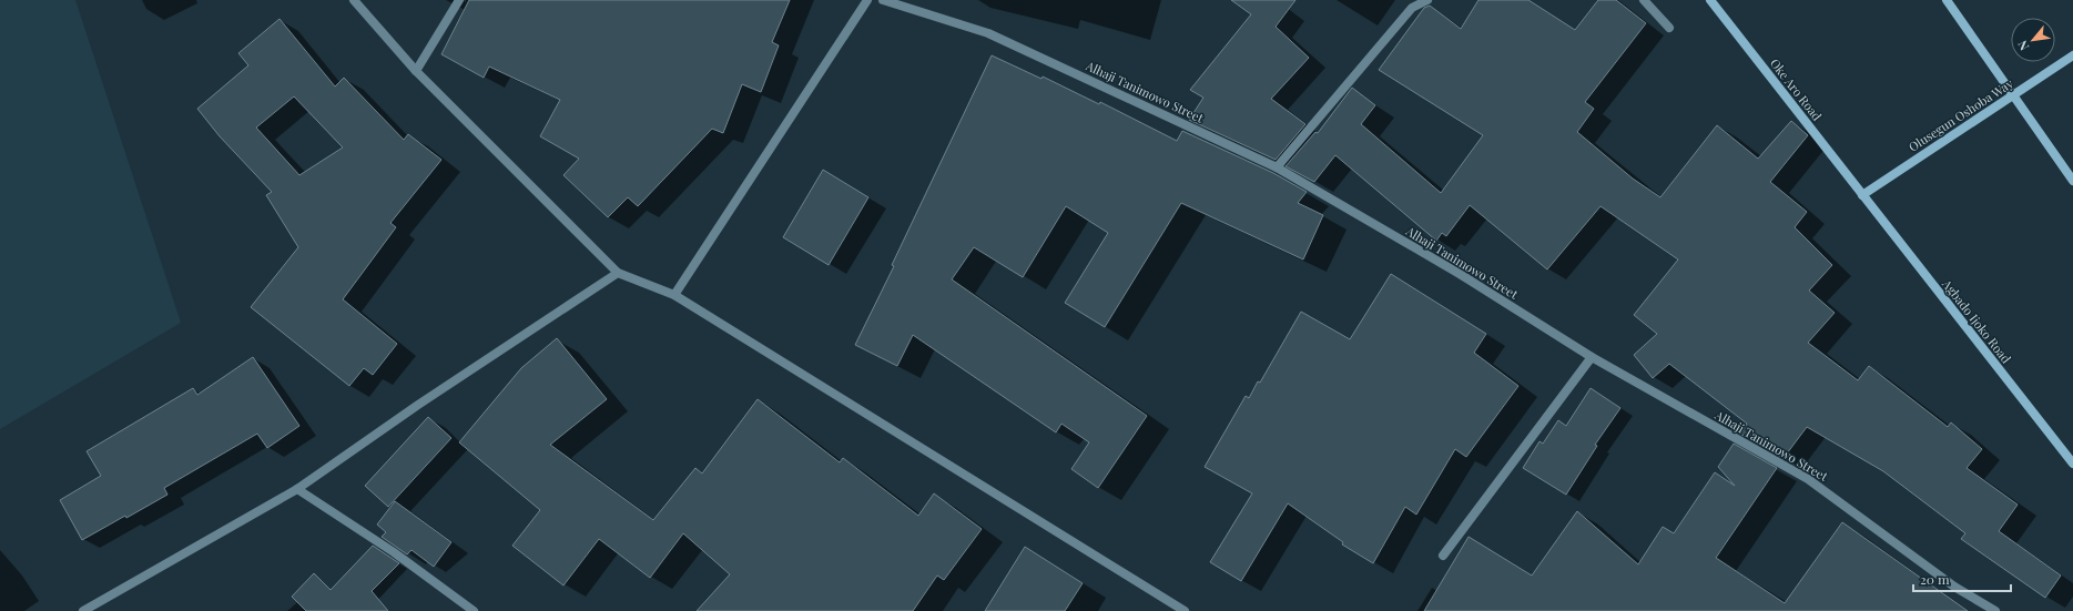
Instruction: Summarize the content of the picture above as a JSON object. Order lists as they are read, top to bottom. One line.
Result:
{"streets":{"main road":["Oke Aro Road","Olusegun Oshoba Way","Agbado Ijoko Road"],"street":["Alhaji Tanimowo Street"]},"crossings":[["Oke Aro Road","Olusegun Oshoba Way"],["Oke Aro Road","Agbado Ijoko Road"],["Olusegun Oshoba Way","Agbado Ijoko Road"]],"scale_bar":"20 m","north":"bottom left"}
